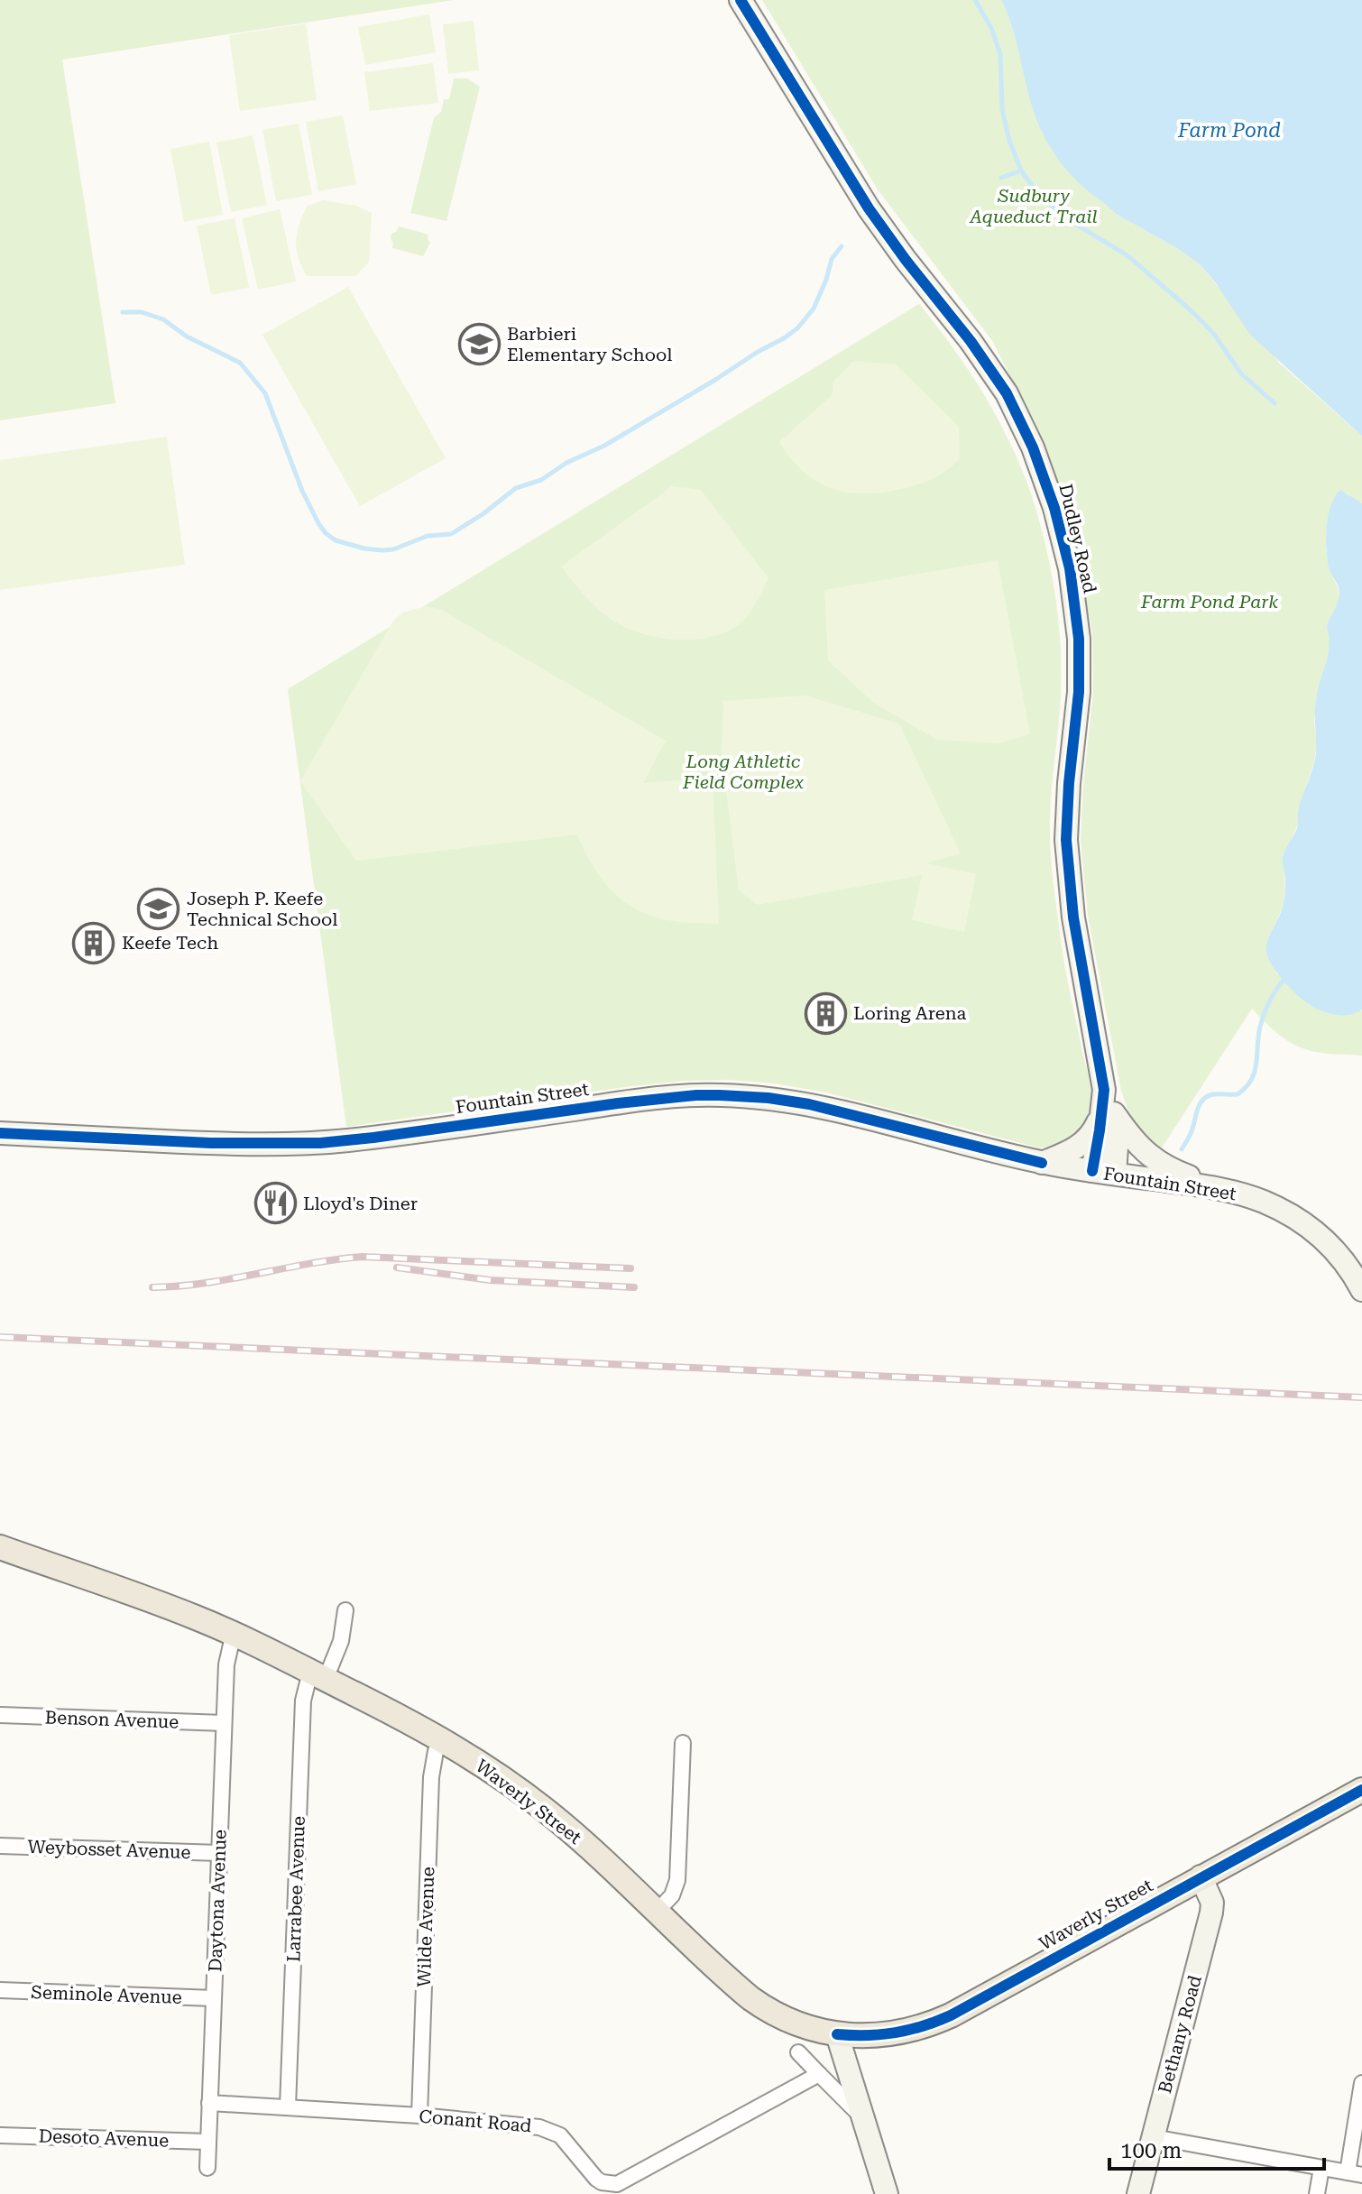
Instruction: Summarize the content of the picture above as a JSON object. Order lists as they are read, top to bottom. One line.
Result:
{"streets":{"main road":["Waverly Street"],"street":["Dudley Road","Fountain Street","Benson Avenue","Weybosset Avenue","Larrabee Avenue","Daytona Avenue","Wilde Avenue","Seminole Avenue","Bethany Road","Conant Road","Desoto Avenue"]},"crossings":[["Dudley Road","Fountain Street"],["Benson Avenue","Daytona Avenue"],["Waverly Street","Larrabee Avenue"],["Waverly Street","Daytona Avenue"],["Waverly Street","Wilde Avenue"],["Waverly Street","Bethany Road"],["Weybosset Avenue","Daytona Avenue"],["Larrabee Avenue","Conant Road"],["Daytona Avenue","Seminole Avenue"],["Daytona Avenue","Conant Road"],["Daytona Avenue","Desoto Avenue"],["Wilde Avenue","Conant Road"]],"water":["Farm Pond"],"parks":["Sudbury Aqueduct Trail","Farm Pond Park","Long Athletic Field Complex"],"places":{"school or university":["Barbieri Elementary School","Joseph P. Keefe Technical School"],"building":["Keefe Tech","Loring Arena"],"restaurant":["Lloyd's Diner"]},"scale_bar":"100 m"}
